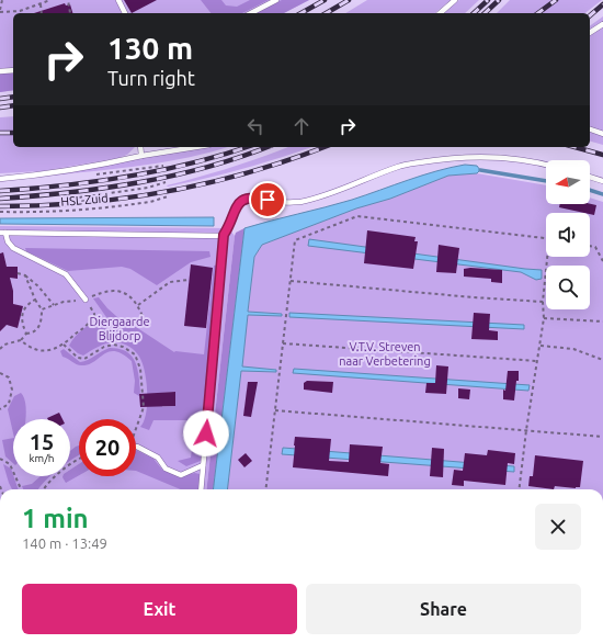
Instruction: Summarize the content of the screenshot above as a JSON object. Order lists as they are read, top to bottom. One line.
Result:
{"streets":{"path":["HSL-Zuid"]},"parks":["Diergaarde Blijdorp","V.T.V. Streven naar Verbetering"],"north":"left","page":{"turn":["130 m","Turn right"],"speed":"15 km/h","limit":"20","heading":["1 min","140 m · 13:49"],"buttons":["Exit","Share"]}}
